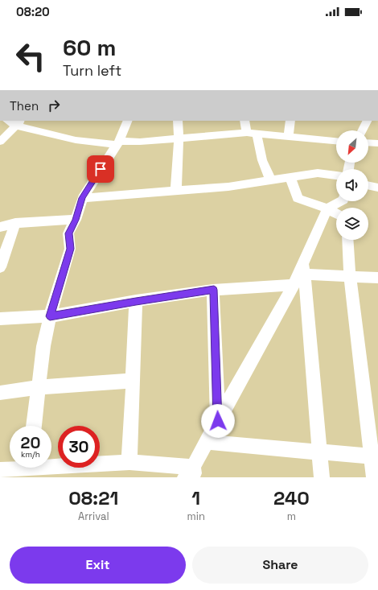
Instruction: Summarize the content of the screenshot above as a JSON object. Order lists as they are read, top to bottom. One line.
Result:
{"north":"bottom left","page":{"status":"08:20","turn":["60 m","Turn left"],"then":"Then","speed":"20 km/h","limit":"30","eta":["08:21","Arrival","1","min","240","m"],"buttons":["Exit","Share"]}}
